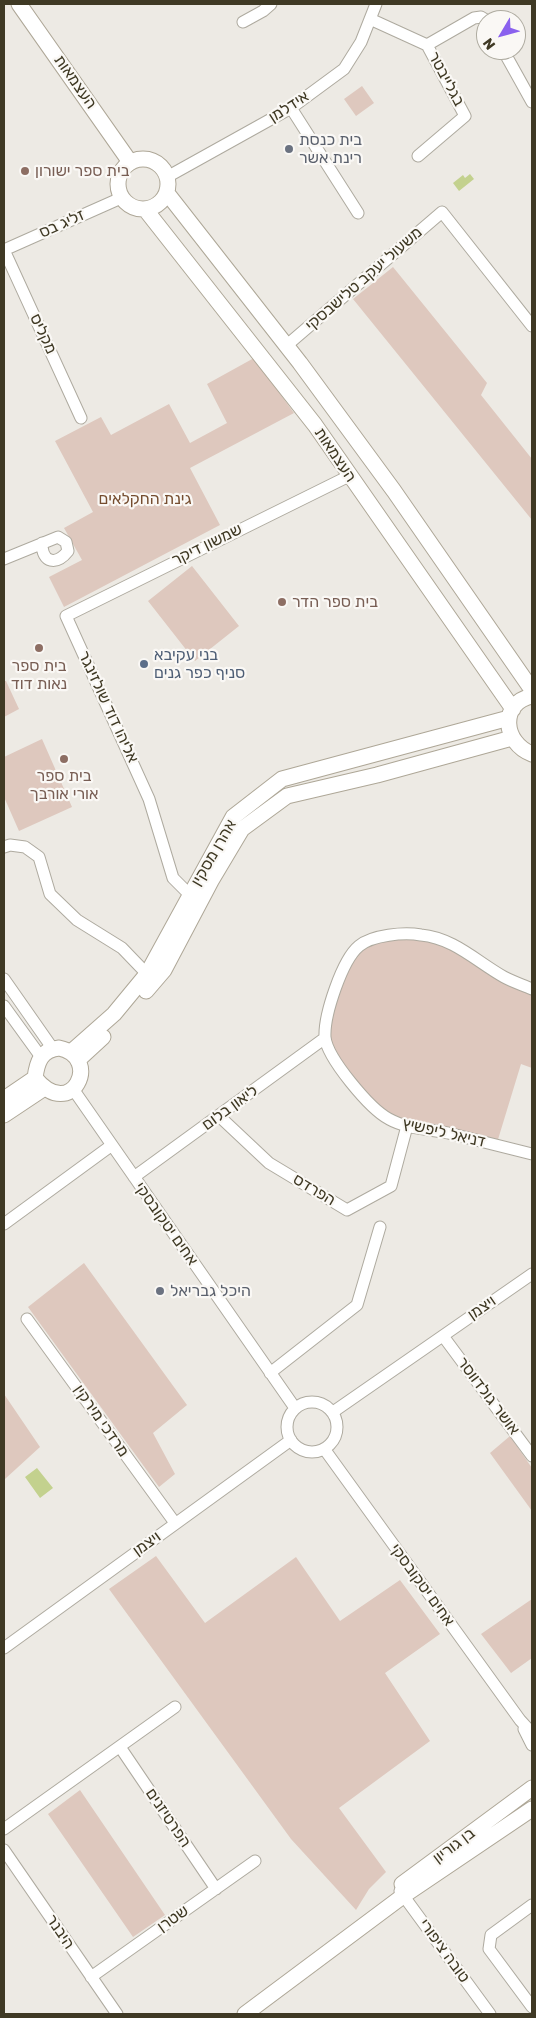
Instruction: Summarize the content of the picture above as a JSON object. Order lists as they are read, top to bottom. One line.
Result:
{"streets":{"street":["בגלייבטר","העצמאות","אידלמן","זליג בס","משעול יעקב טלישבסקי","מקליס","שמשון דיקר","אליהו דוד שולזינגר","אהרן מסקין","ליאון בלום","דניאל ליפשיץ","הפרדס","אחים יטקובסקי","ויצמן","אושר גולדווסר","מרדכי מירקין","הפרטיזנים","בן גוריון","שטרן","היבנר","טובה ציפורי"]},"crossings":[["בגלייבטר","אידלמן"],["העצמאות","אידלמן"],["העצמאות","זליג בס"],["העצמאות","משעול יעקב טלישבסקי"],["העצמאות","שמשון דיקר"],["העצמאות","אהרן מסקין"],["אידלמן","זליג בס"],["זליג בס","מקליס"],["שמשון דיקר","אליהו דוד שולזינגר"],["אליהו דוד שולזינגר","אהרן מסקין"],["אהרן מסקין","אחים יטקובסקי"],["ליאון בלום","דניאל ליפשיץ"],["ליאון בלום","הפרדס"],["ליאון בלום","אחים יטקובסקי"],["דניאל ליפשיץ","הפרדס"],["אחים יטקובסקי","ויצמן"],["ויצמן","אושר גולדווסר"],["ויצמן","מרדכי מירקין"],["הפרטיזנים","שטרן"],["בן גוריון","טובה ציפורי"],["שטרן","היבנר"]],"parks":["גינת החקלאים"],"places":["בית כנסת רינת אשר","בית ספר ישורון","בית ספר הדר","בית ספר נאות דוד","בני עקיבא סניף כפר גנים","בית ספר אורי אורבך","היכל גבריאל"],"north":"bottom left"}
